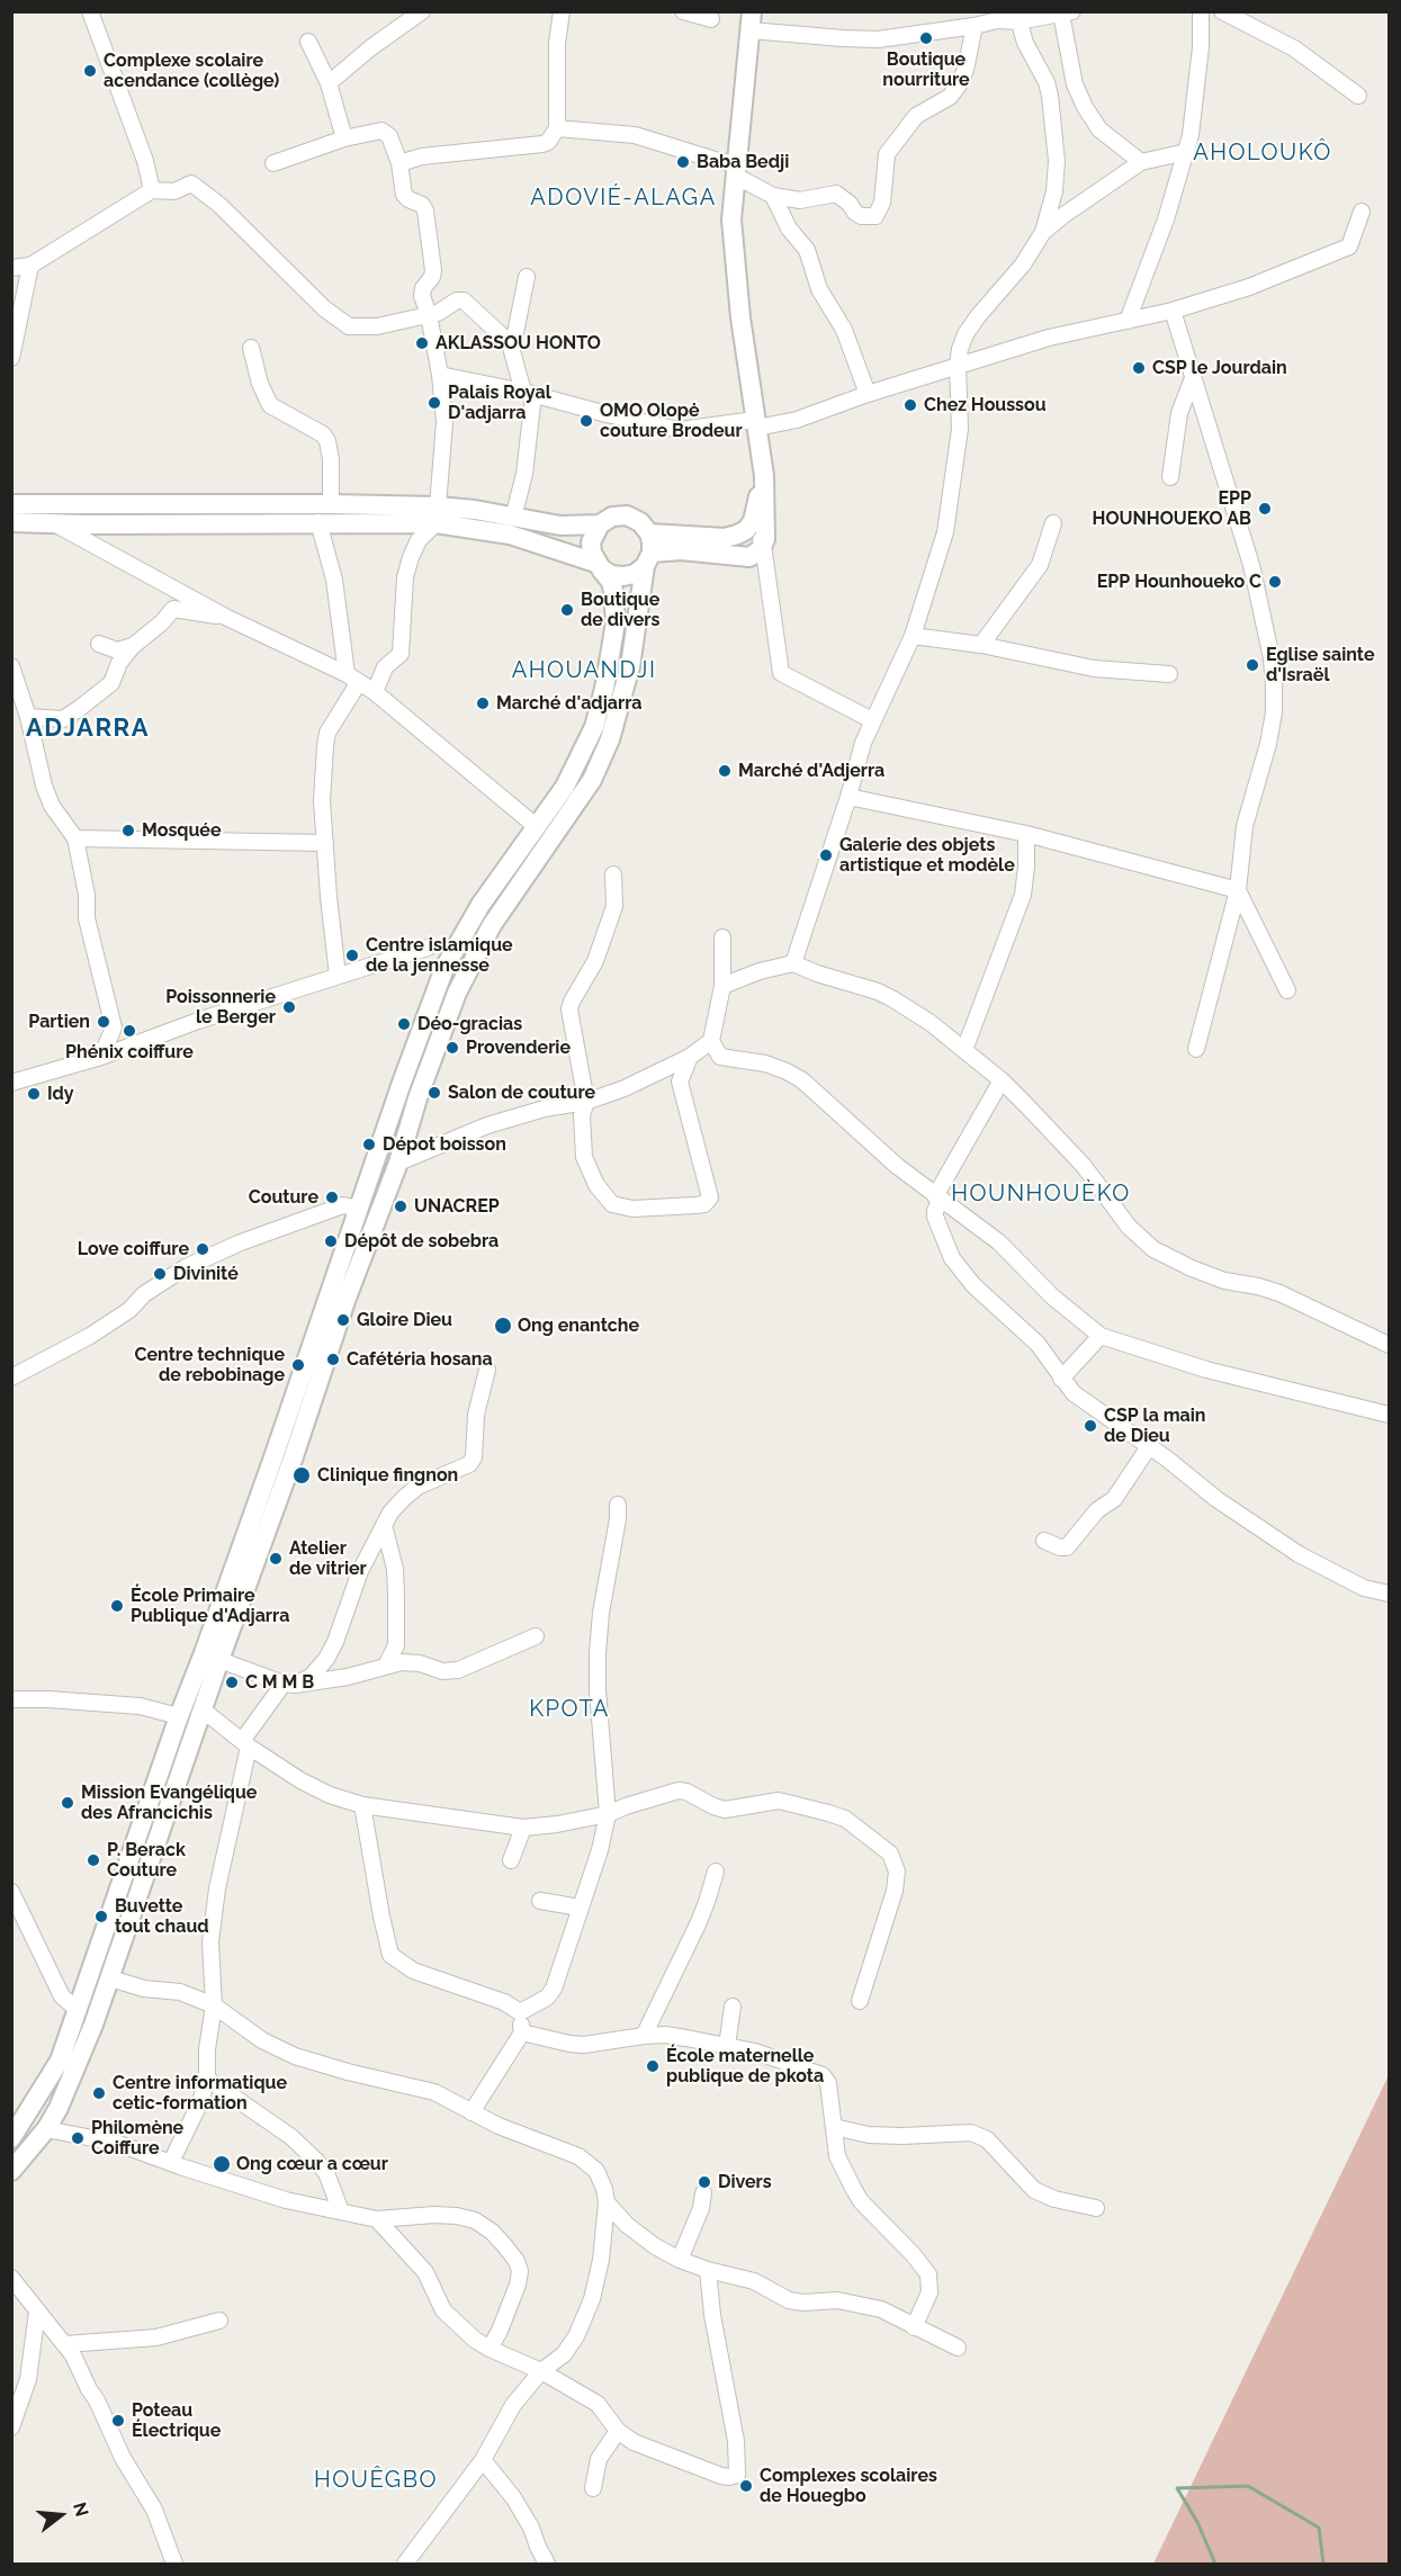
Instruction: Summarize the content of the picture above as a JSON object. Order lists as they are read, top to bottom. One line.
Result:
{"districts":["AHOLOUKÔ","ADOVIÉ-ALAGA","AHOUANDJI","ADJARRA","HOUNHOUÈKO","KPOTA","HOUÊGBO"],"places":["Boutique nourriture","Complexe scolaire acendance (collège)","Baba Bedji","AKLASSOU HONTO","CSP le Jourdain","Palais Royal D'adjarra","Chez Houssou","OMO Olopė couture Brodeur","EPP HOUNHOUEKO AB","EPP Hounhoueko C","Boutique de divers","Eglise sainte d'Israël","Marché d'adjarra","Marché d'Adjerra","Mosquée","Galerie des objets artistique et modèle","Centre islamique de la jennesse","Poissonnerie le Berger","Partien","Déo-gracias","Phénix coiffure","Provenderie","Salon de couture","Idy","Dépot boisson","Couture","UNACREP","Dépôt de sobebra","Love coiffure","Divinité","Gloire Dieu","Ong enantche","Cafétéria hosana","Centre technique de rebobinage","CSP la main de Dieu","Clinique fingnon","Atelier de vitrier","École Primaire Publique d'Adjarra","C M M B","Mission Evangélique des Afrancichis","P. Berack Couture","Buvette tout chaud","École maternelle publique de pkota","Centre informatique cetic-formation","Philomène Coiffure","Ong cœur a cœur","Divers","Poteau Électrique","Complexes scolaires de Houegbo"],"north":"right"}
